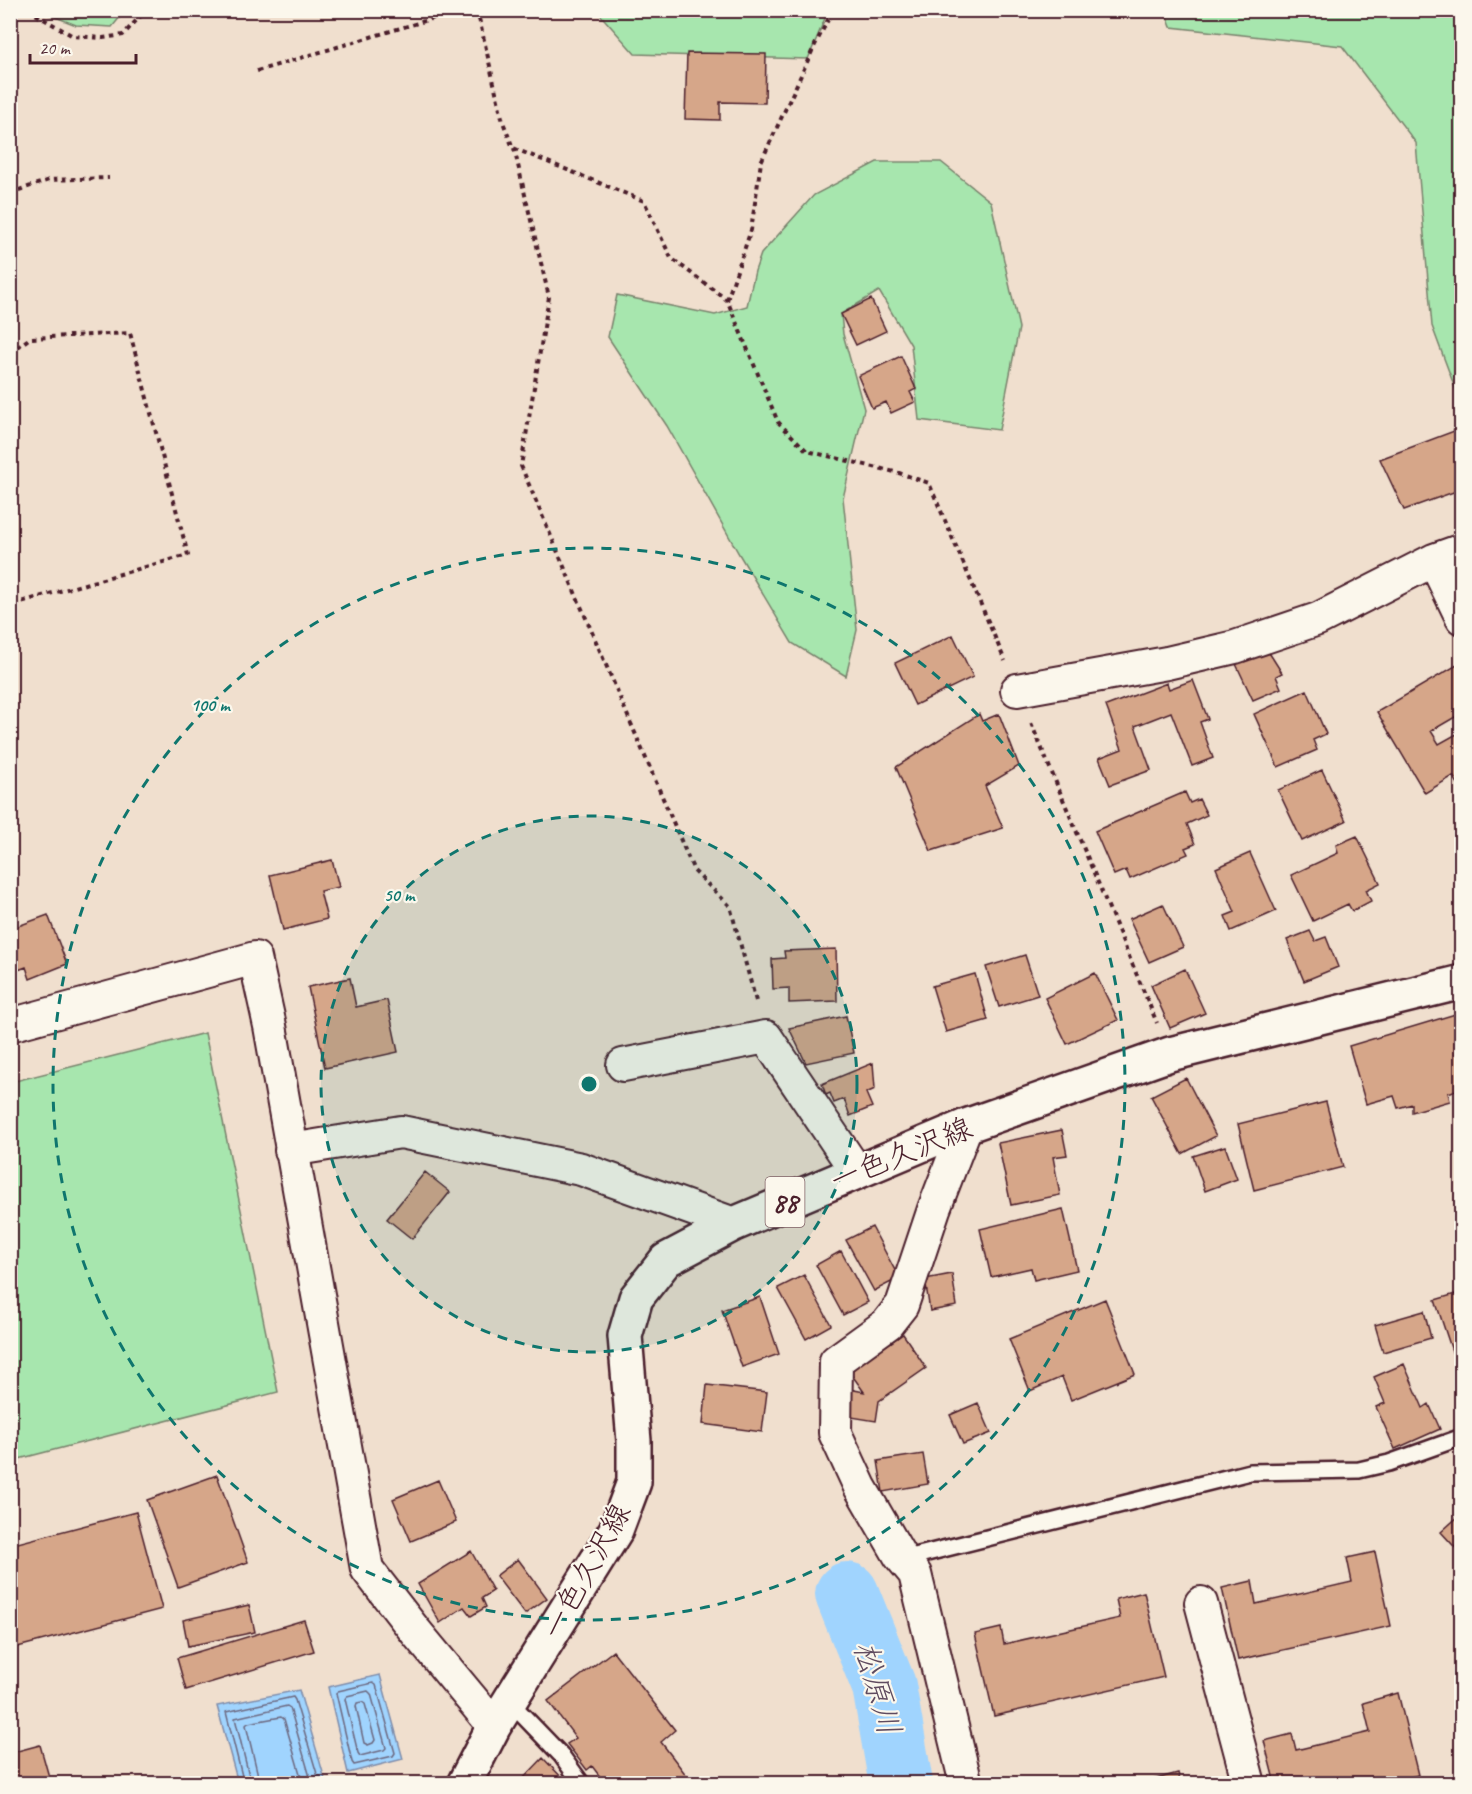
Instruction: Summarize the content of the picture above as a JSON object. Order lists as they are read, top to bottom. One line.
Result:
{"streets":{"main road":["一色久沢線","88"]},"water":["松原川"],"scale_bar":"20 m","rings":["100 m","50 m"]}
